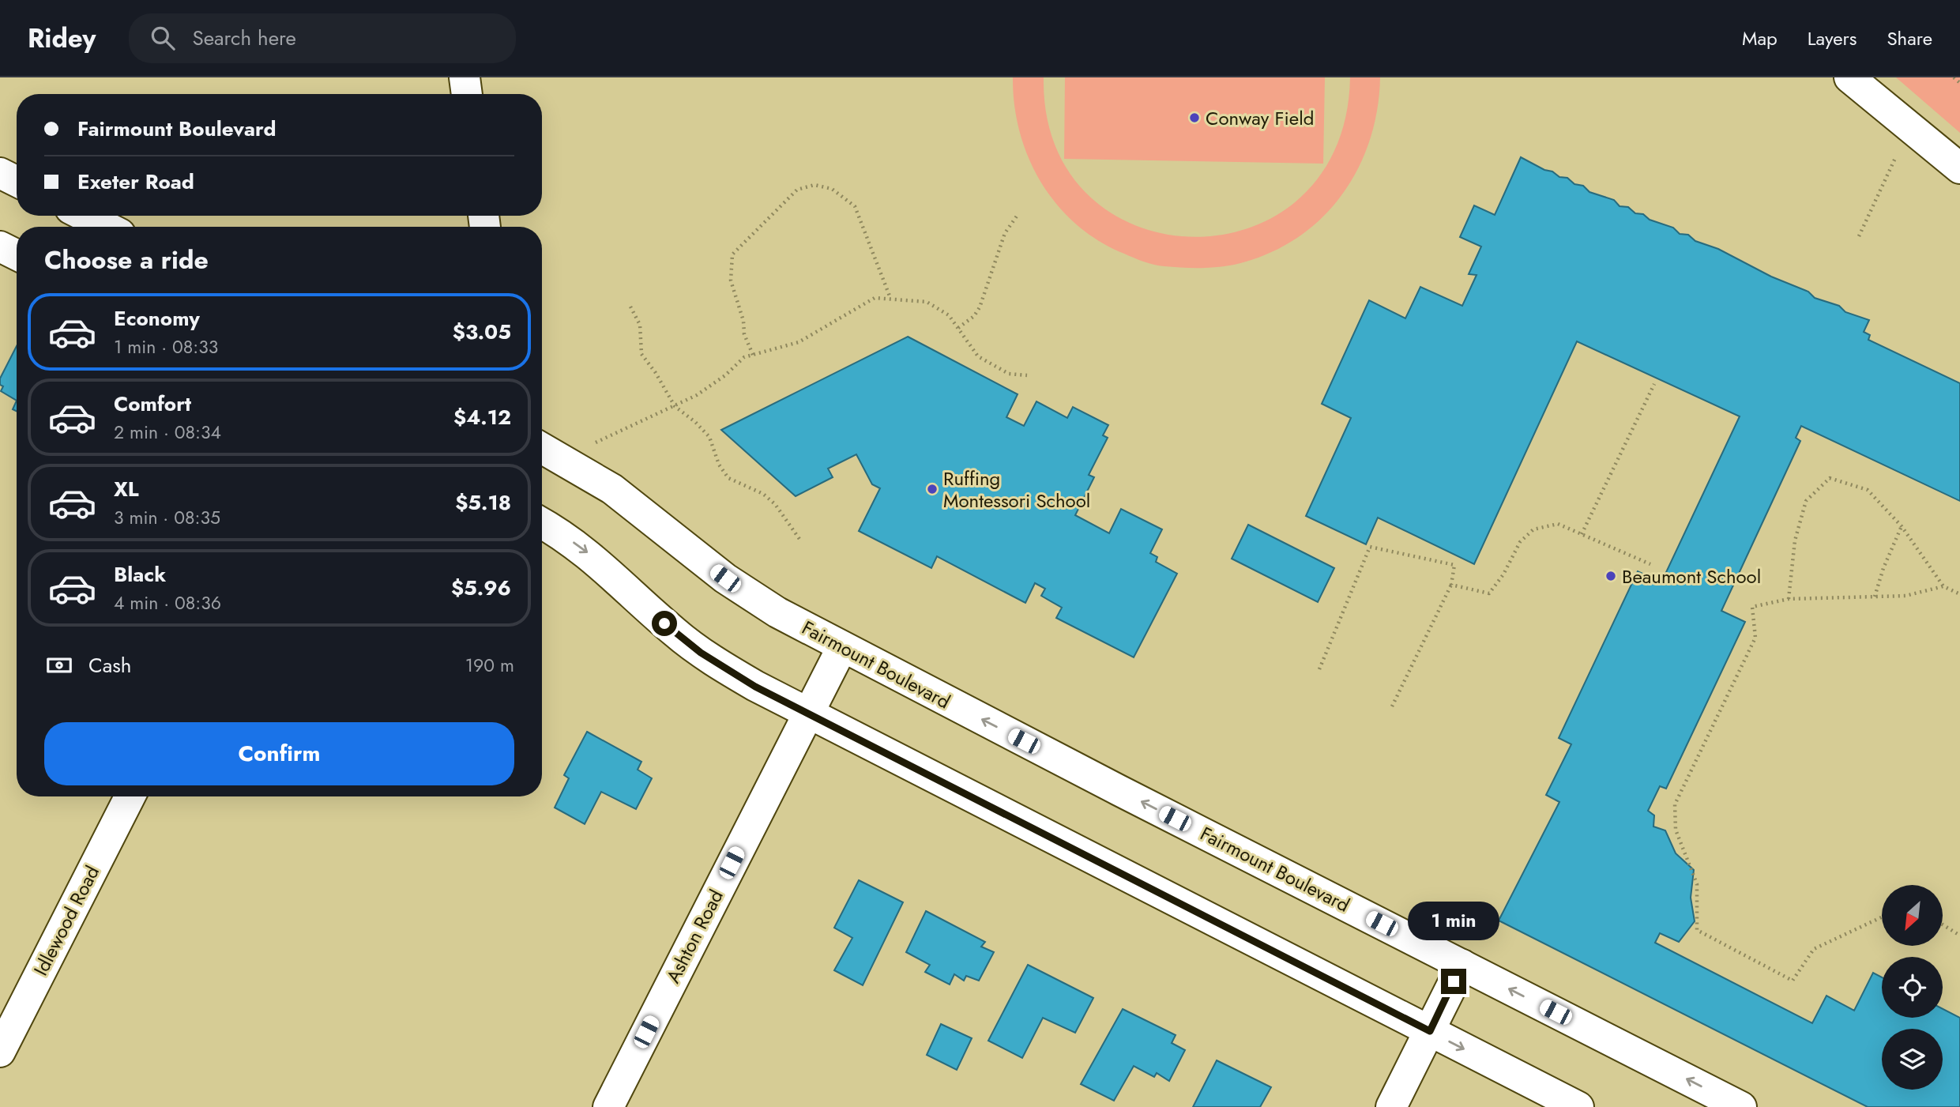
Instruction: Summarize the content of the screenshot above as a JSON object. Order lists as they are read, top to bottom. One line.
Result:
{"streets":{"main road":["Fairmount Boulevard","Idlewood Road","Ashton Road"]},"crossings":[["Fairmount Boulevard","Ashton Road"]],"places":["Conway Field","Ruffing Montessori School","Beaumont School"],"north":"bottom left","page":{"header":"Ridey","search":"Search here","nav":["Map","Layers","Share"],"banner":["Fairmount Boulevard","Exeter Road"],"heading":"Choose a ride","list":[{"name":"Economy","note":"1 min · 08:33","value":"$3.05"},{"name":"Comfort","note":"2 min · 08:34","value":"$4.12"},{"name":"XL","note":"3 min · 08:35","value":"$5.18"},{"name":"Black","note":"4 min · 08:36","value":"$5.96"}],"pay":["Cash","190 m"],"buttons":"Confirm","bubble":"1 min"}}
